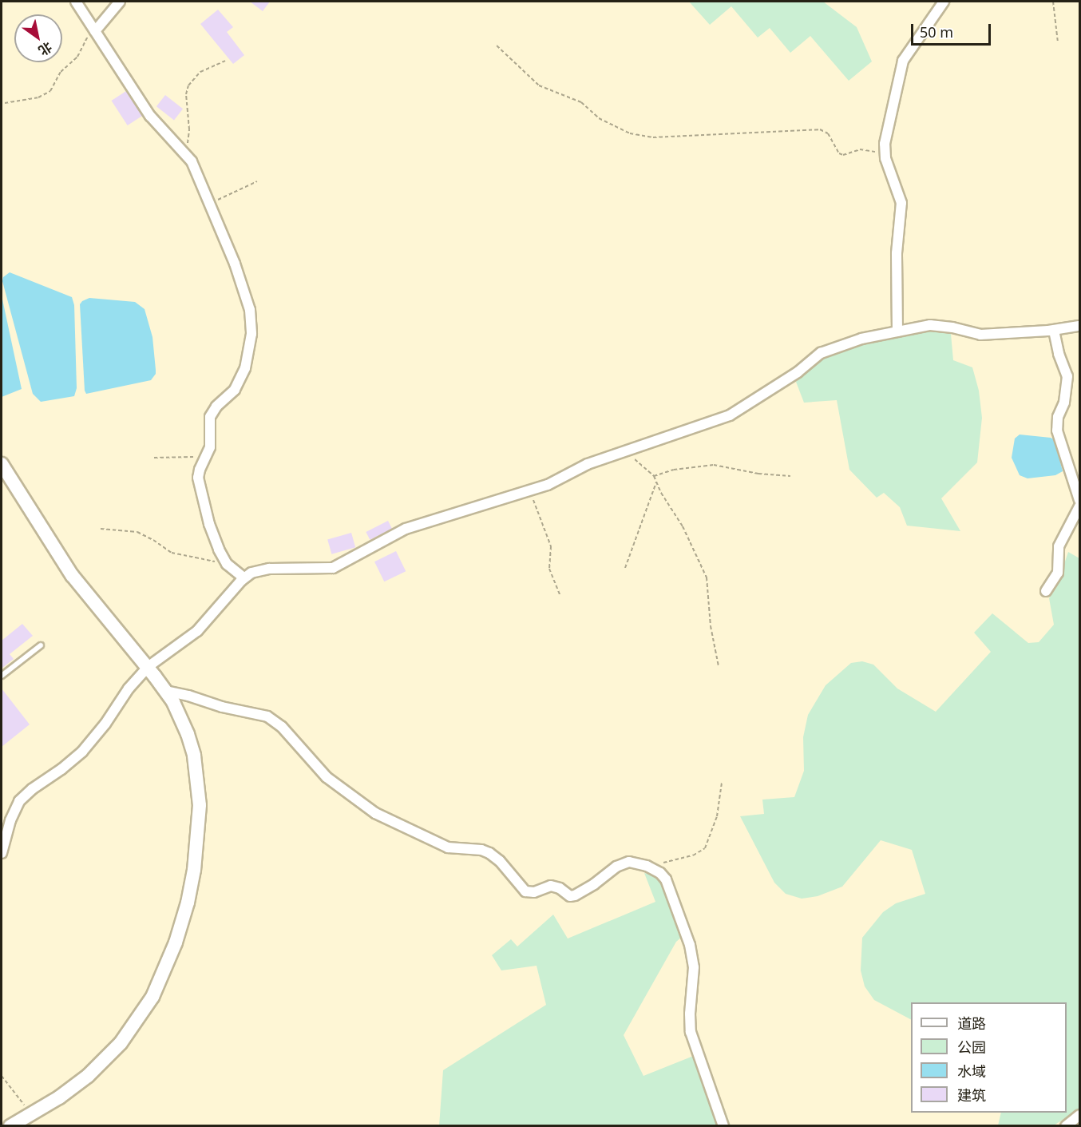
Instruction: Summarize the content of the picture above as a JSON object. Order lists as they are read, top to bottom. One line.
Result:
{"legend":["道路","公园","水域","建筑"],"scale_bar":"50 m","north":"bottom right"}
